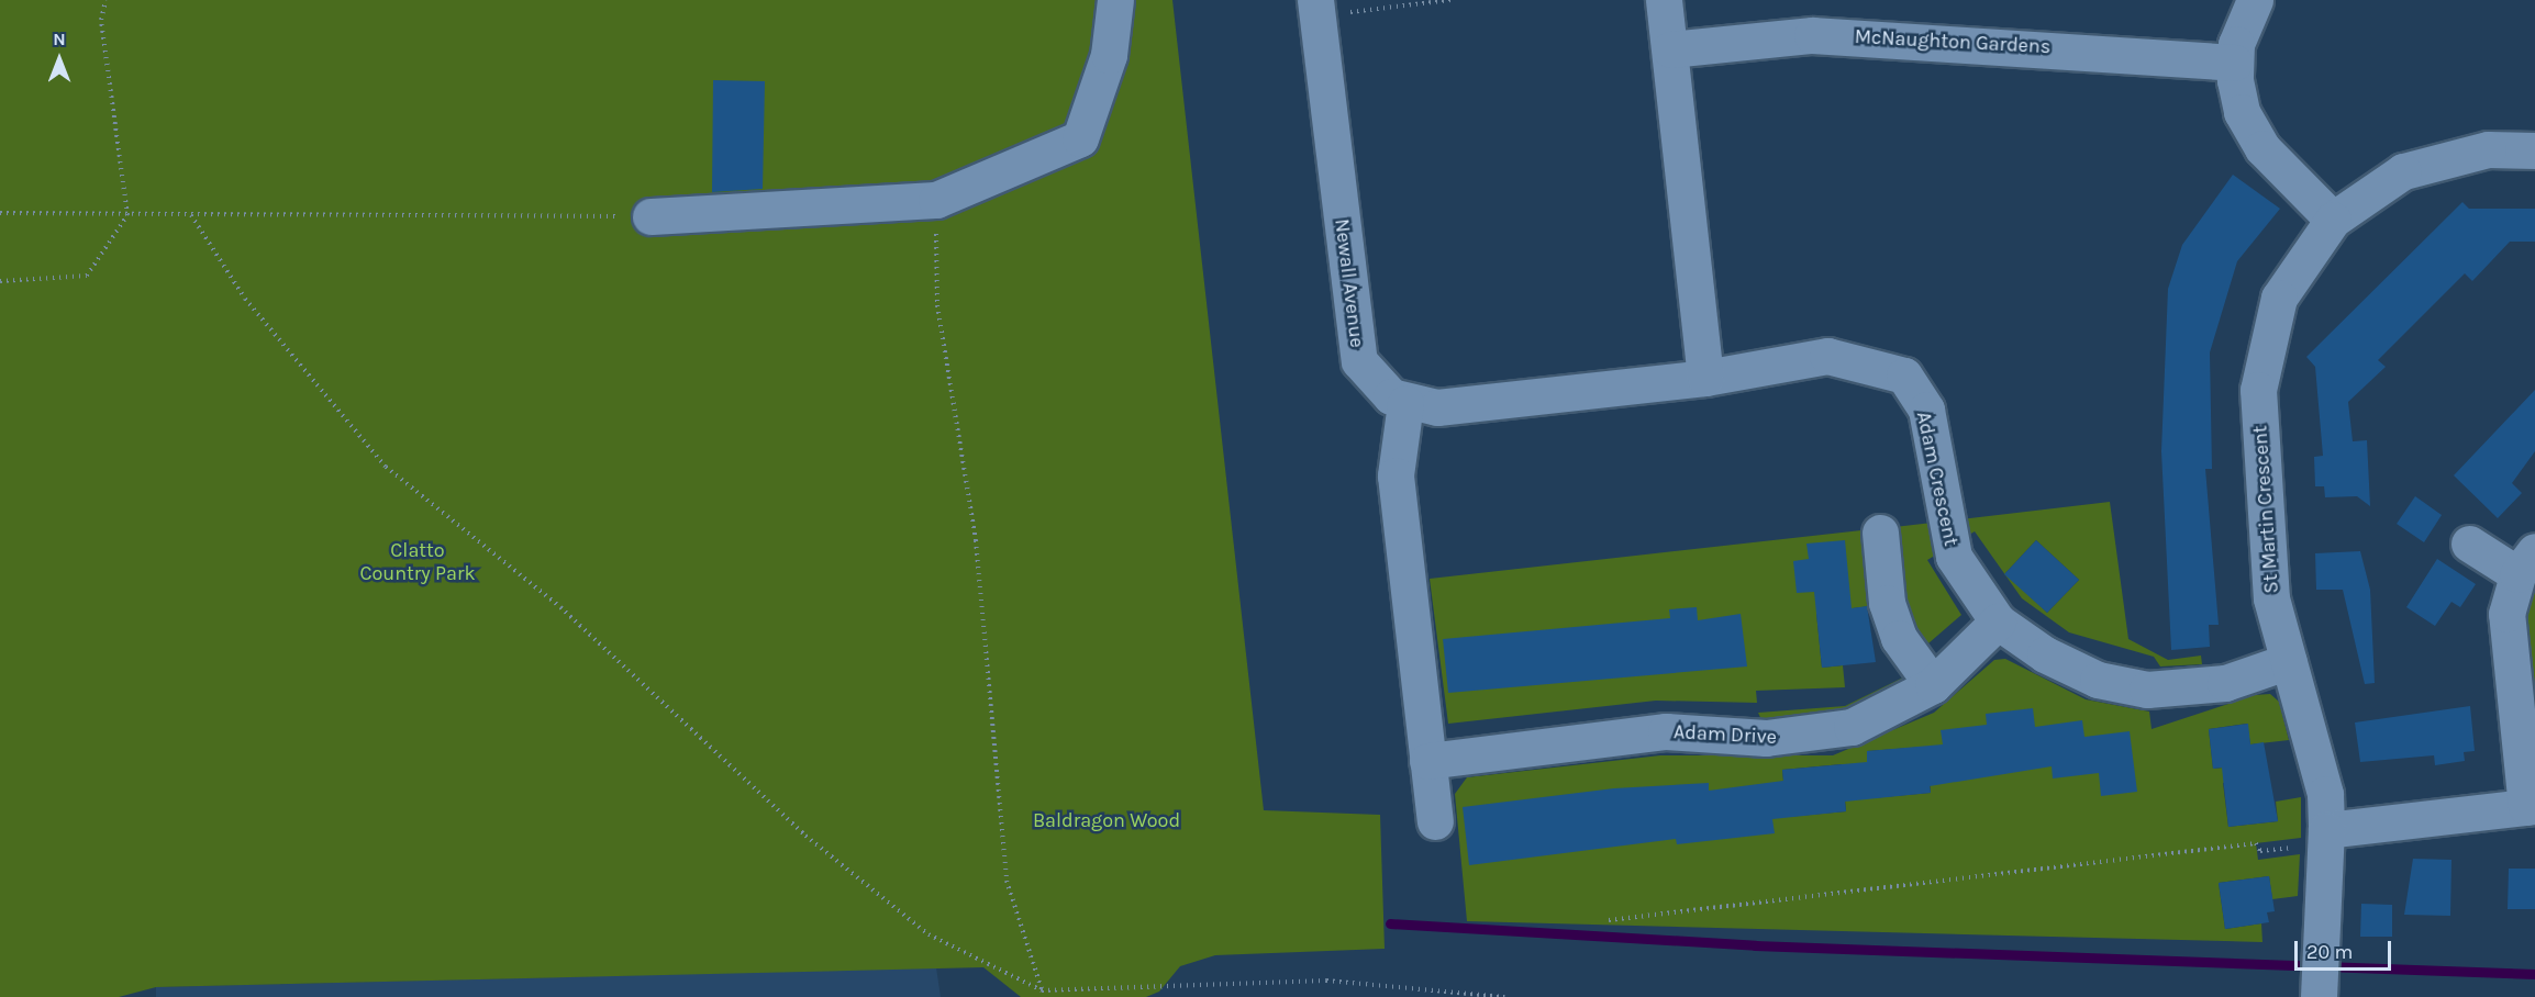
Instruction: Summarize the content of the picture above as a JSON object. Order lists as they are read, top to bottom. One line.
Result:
{"streets":{"street":["McNaughton Gardens","Newall Avenue","Adam Crescent","St Martin Crescent","Adam Drive"]},"crossings":[["Newall Avenue","Adam Crescent"],["Adam Crescent","St Martin Crescent"],["Adam Crescent","Adam Drive"]],"parks":["Clatto Country Park","Baldragon Wood"],"scale_bar":"20 m","north":"top"}
